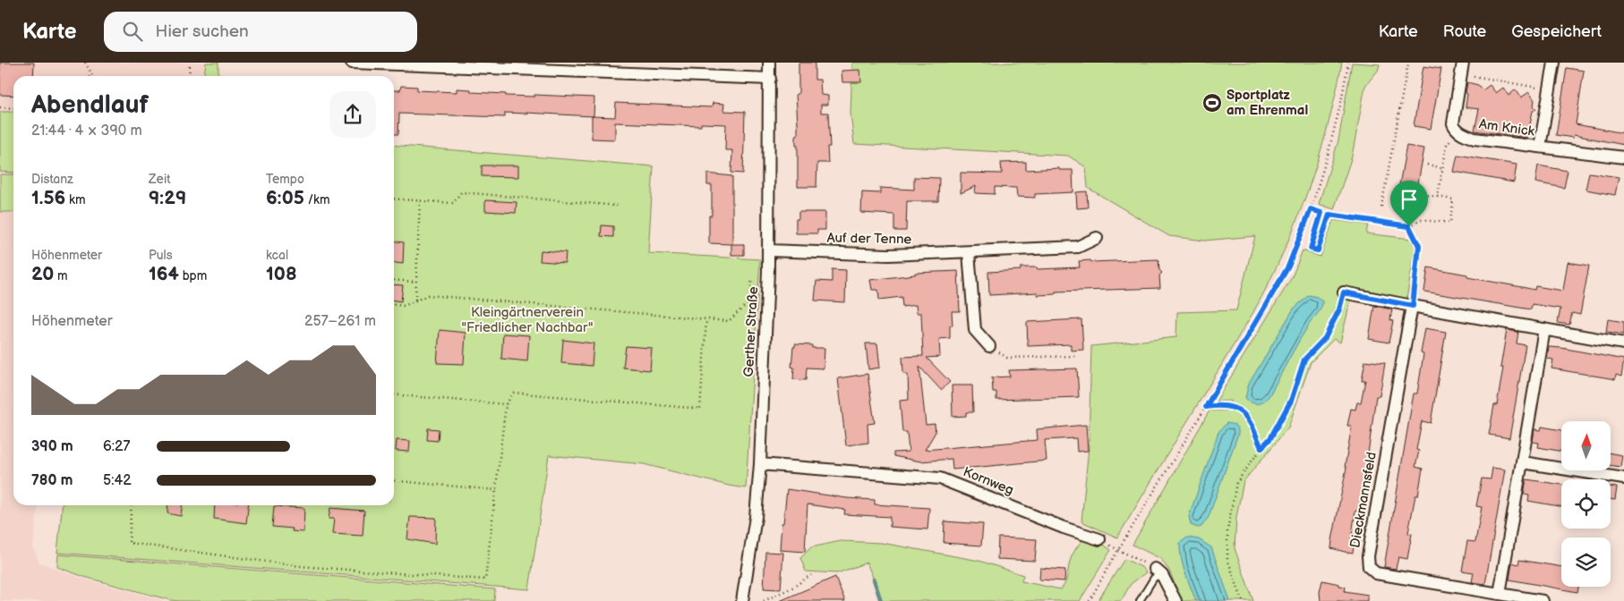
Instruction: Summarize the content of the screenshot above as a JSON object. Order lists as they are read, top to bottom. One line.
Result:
{"streets":{"street":["Am Knick","Auf der Tenne","Gerther Straße","Kornweg","Dieckmannsfeld"]},"crossings":[["Auf der Tenne","Gerther Straße"],["Gerther Straße","Kornweg"]],"parks":["Kleingärtnerverein \"Friedlicher Nachbar\""],"places":{"sports":["Sportplatz am Ehrenmal"]},"north":"top","page":{"header":"Karte","search":"Hier suchen","nav":["Karte","Route","Gespeichert"],"heading":["Abendlauf","21:44 · 4 × 390 m"],"stats":[["Distanz","1.56 km"],["Zeit","9:29"],["Tempo","6:05 /km"],["Höhenmeter","20 m"],["Puls","164 bpm"],["kcal","108"]],"chart":["Höhenmeter","257–261 m"],"list":[{"name":"390 m","note":"6:27"},{"name":"780 m","note":"5:42"}]}}
